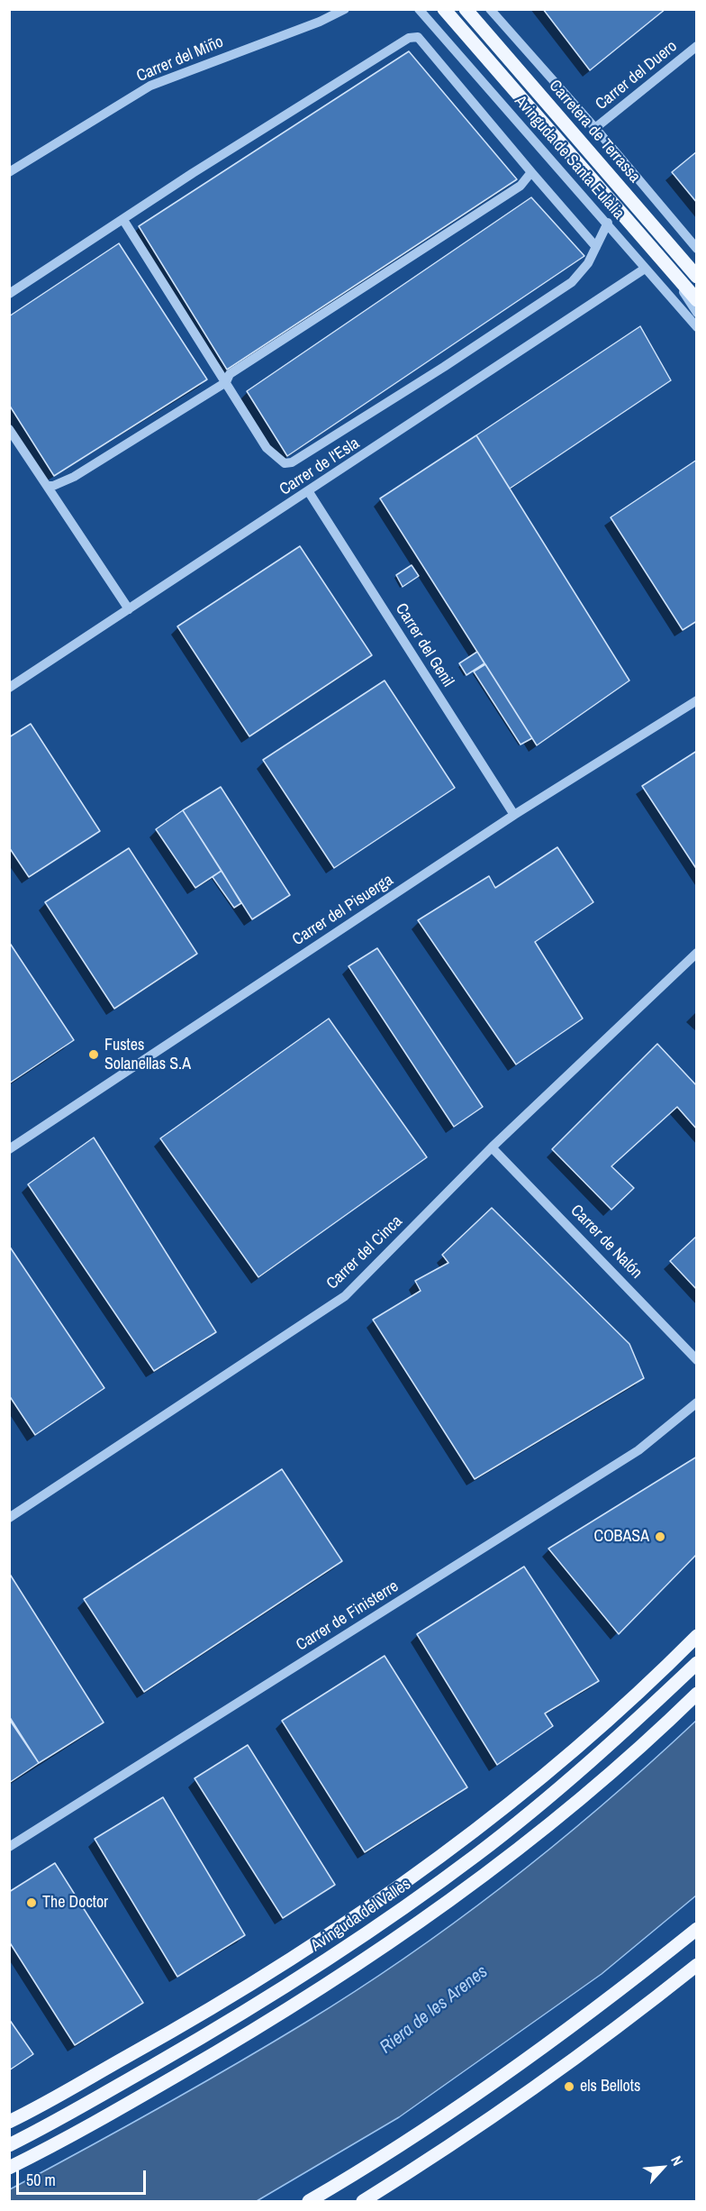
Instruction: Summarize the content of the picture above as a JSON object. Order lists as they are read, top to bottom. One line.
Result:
{"streets":{"main road":["Carretera de Terrassa","Avinguda del Vallès"],"street":["Carrer del Miño","Carrer del Duero","Avinguda de Santa Eulàlia","Carrer de l'Esla","Carrer del Genil","Carrer del Pisuerga","Carrer de Nalón","Carrer del Cinca","Carrer de Finisterre"]},"crossings":[["Avinguda de Santa Eulàlia","Carrer de l'Esla"],["Carrer de l'Esla","Carrer del Genil"],["Carrer del Genil","Carrer del Pisuerga"],["Carrer de Nalón","Carrer del Cinca"]],"water":["Riera de les Arenes"],"places":["Fustes Solanellas S.A","COBASA","The Doctor","els Bellots"],"scale_bar":"50 m","north":"top right"}
